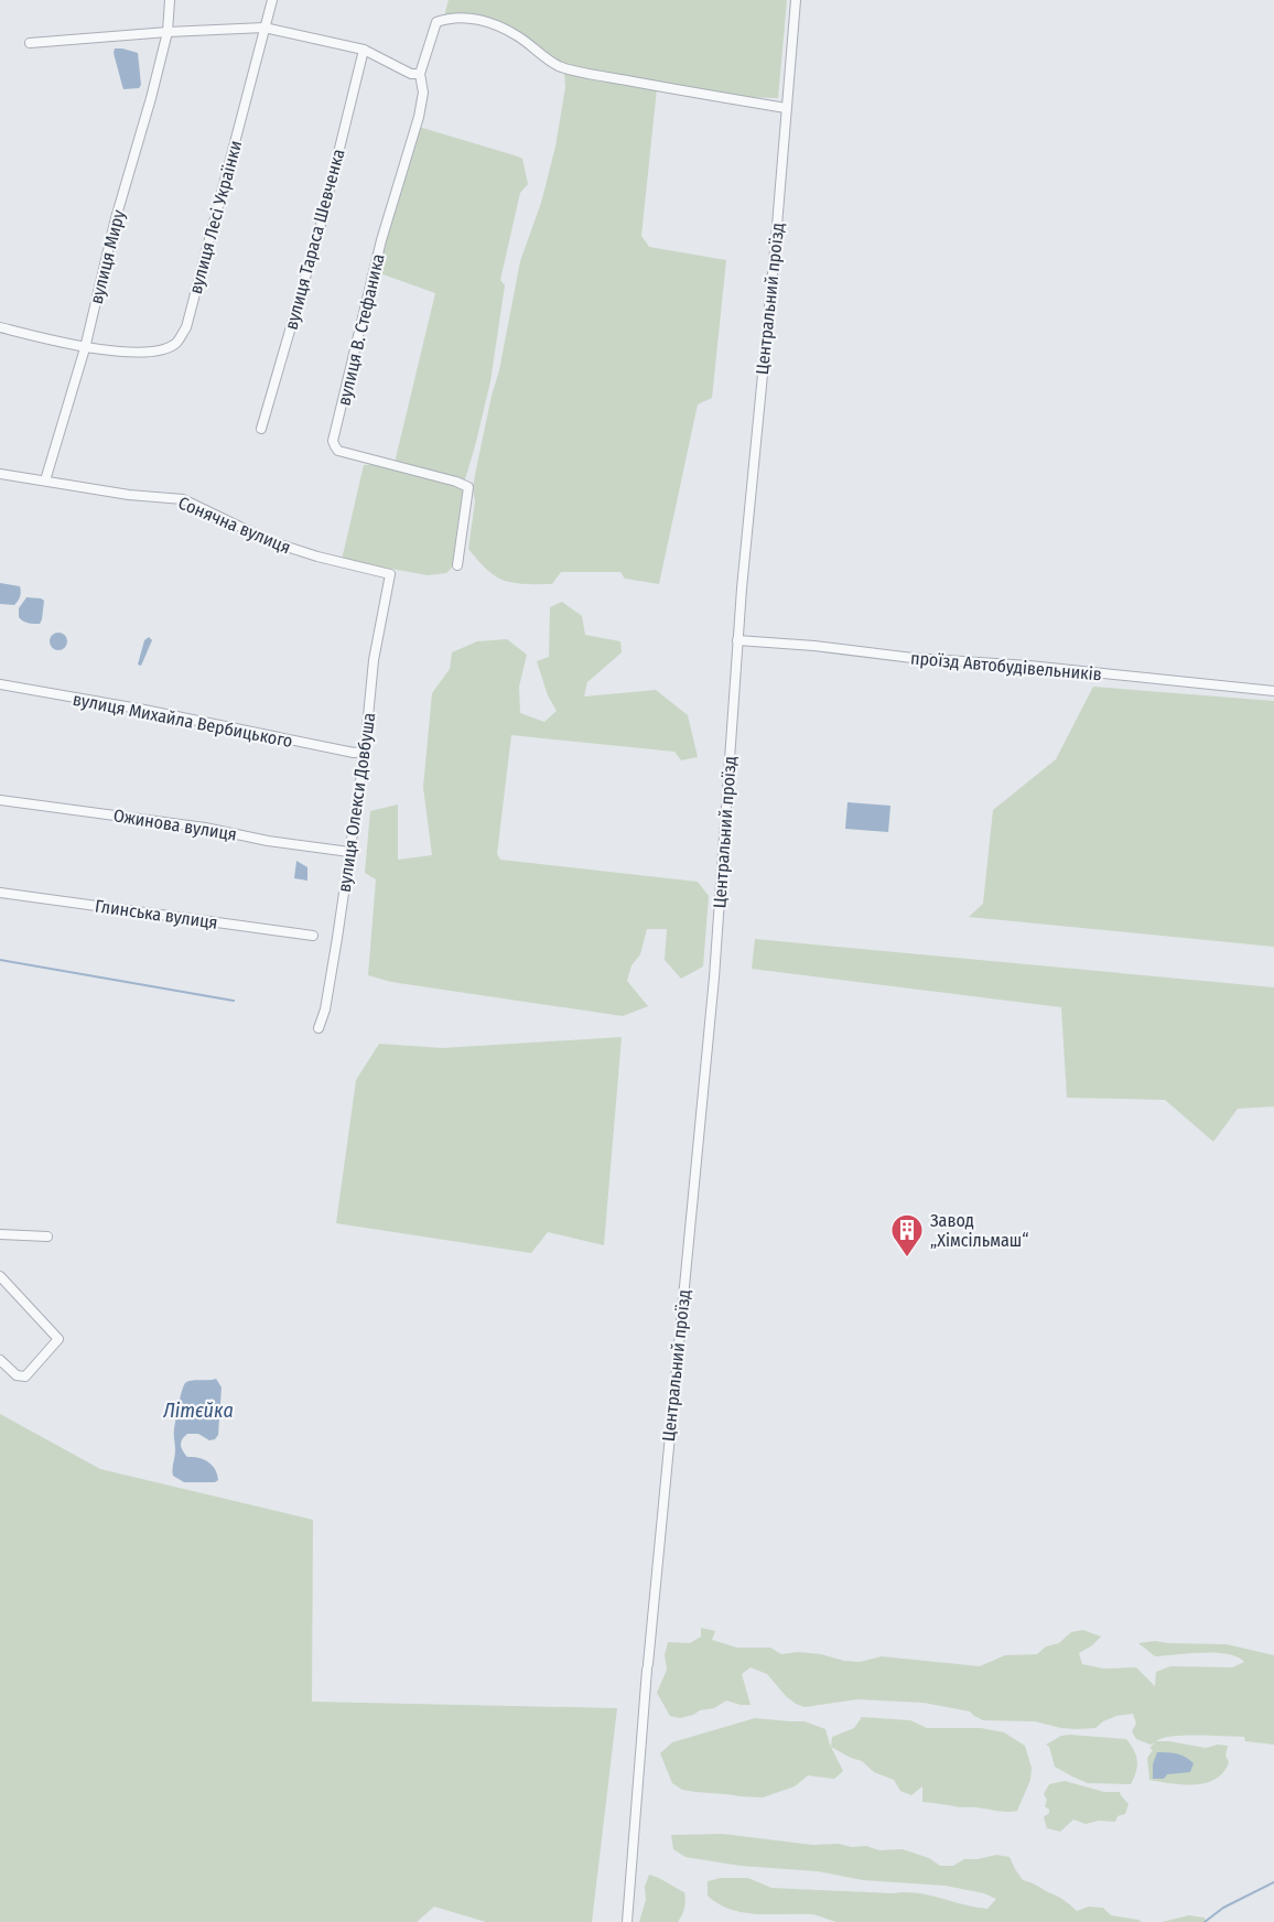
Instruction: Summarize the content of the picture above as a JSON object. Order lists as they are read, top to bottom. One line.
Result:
{"streets":{"street":["вулиця Лесі Українки","вулиця Тараса Шевченка","вулиця Миру","Центральний проїзд","вулиця В. Стефаника","Сонячна вулиця","проїзд Автобудівельників","вулиця Михайла Вербицького","вулиця Олекси Довбуша","Ожинова вулиця","Глинська вулиця"]},"crossings":[["вулиця Лесі Українки","вулиця Миру"],["вулиця Миру","Сонячна вулиця"],["Центральний проїзд","проїзд Автобудівельників"],["Сонячна вулиця","вулиця Олекси Довбуша"],["вулиця Михайла Вербицького","вулиця Олекси Довбуша"],["вулиця Олекси Довбуша","Ожинова вулиця"]],"water":["Літєйка"],"places":{"building":["Завод „Хімсільмаш“"]}}
